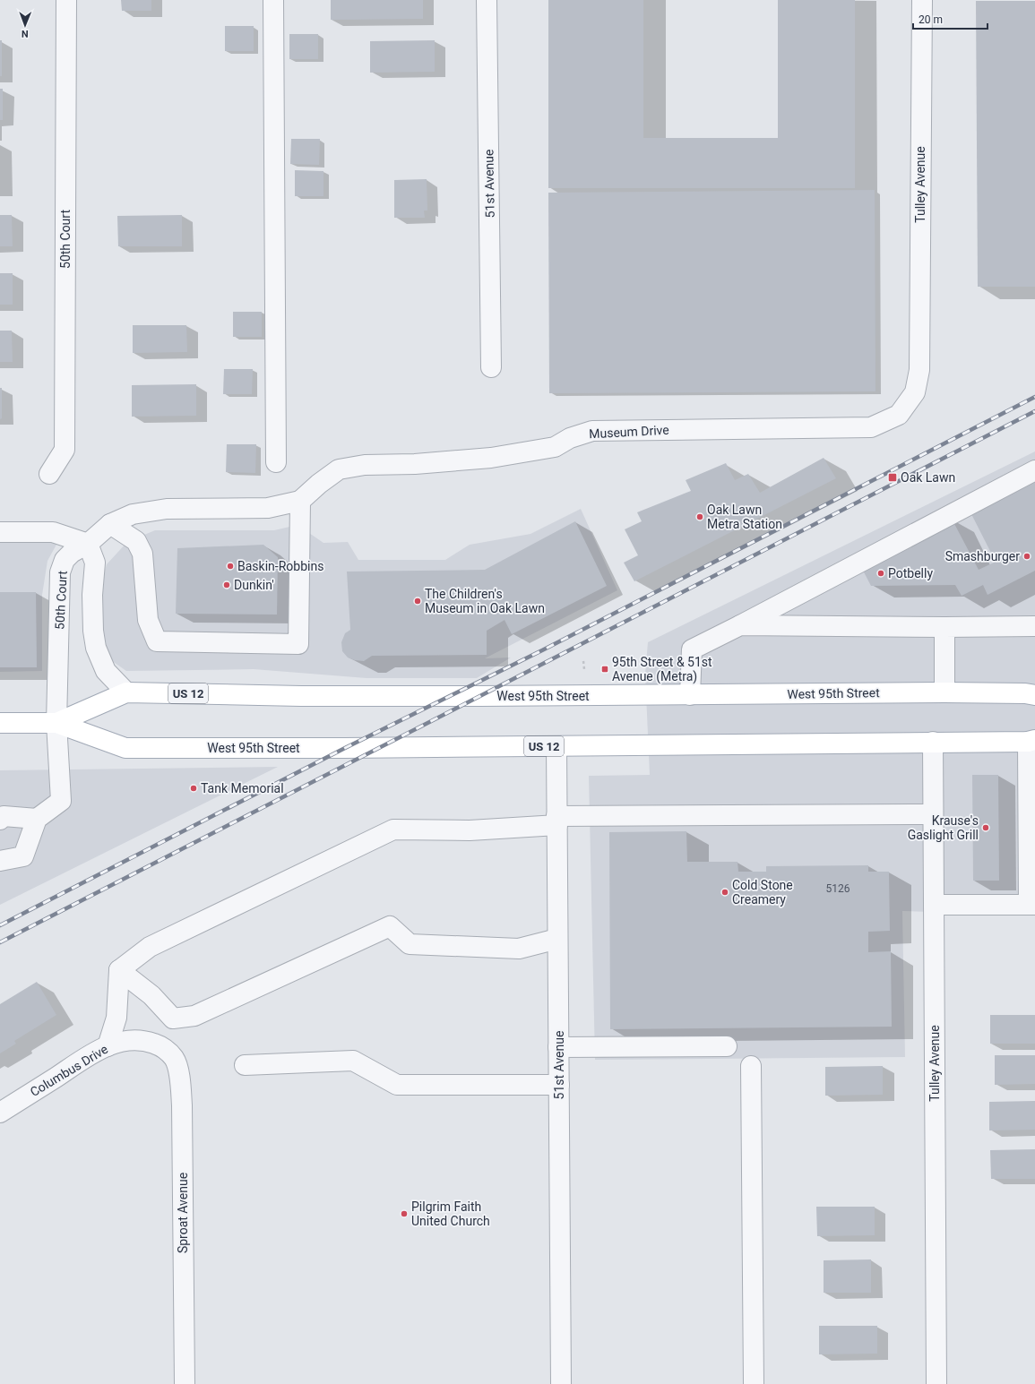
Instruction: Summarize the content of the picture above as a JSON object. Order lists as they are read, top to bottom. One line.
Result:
{"streets":{"main road":["US 12","West 95th Street"],"street":["51st Avenue","Tulley Avenue","50th Court","Museum Drive","Columbus Drive","Sproat Avenue"]},"crossings":[["51st Avenue","West 95th Street"],["Tulley Avenue","Museum Drive"],["Tulley Avenue","West 95th Street"],["50th Court","Museum Drive"],["50th Court","West 95th Street"],["Columbus Drive","Sproat Avenue"]],"places":{"transit":["Oak Lawn","95th Street & 51st Avenue (Metra)"],"other":["Oak Lawn Metra Station","Smashburger","Baskin-Robbins","Potbelly","Dunkin'","The Children's Museum in Oak Lawn","Tank Memorial","Krause's Gaslight Grill","Cold Stone Creamery","Pilgrim Faith United Church"]},"house_numbers":["5126"],"scale_bar":"20 m","north":"bottom"}
